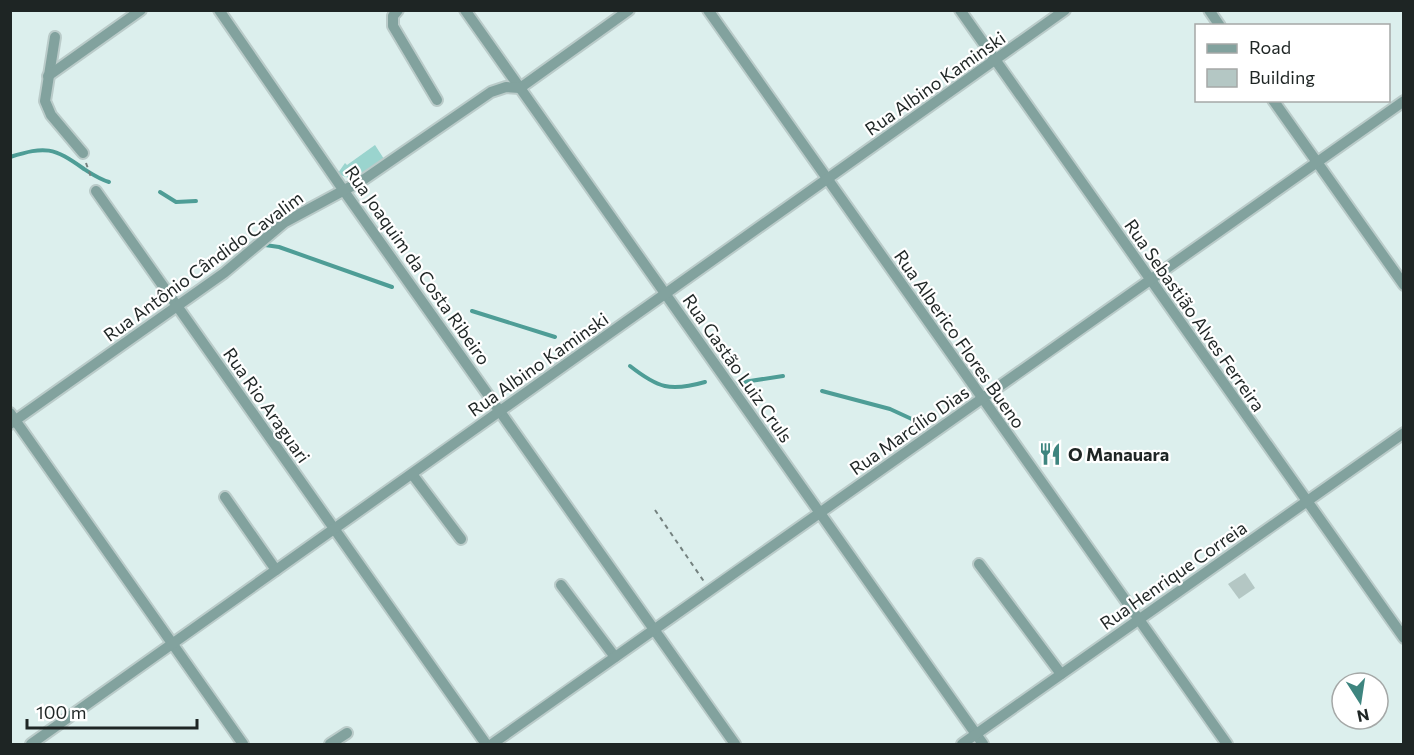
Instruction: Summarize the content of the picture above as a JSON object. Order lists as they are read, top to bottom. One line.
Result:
{"streets":{"street":["Rua Albino Kaminski","Rua Joaquim da Costa Ribeiro","Rua Antônio Cândido Cavalim","Rua Sebastião Alves Ferreira","Rua Alberico Flores Bueno","Rua Gastão Luiz Cruls","Rua Rio Araguari","Rua Marcílio Dias","Rua Henrique Correia"]},"crossings":[["Rua Albino Kaminski","Rua Joaquim da Costa Ribeiro"],["Rua Albino Kaminski","Rua Sebastião Alves Ferreira"],["Rua Albino Kaminski","Rua Alberico Flores Bueno"],["Rua Albino Kaminski","Rua Gastão Luiz Cruls"],["Rua Albino Kaminski","Rua Rio Araguari"],["Rua Joaquim da Costa Ribeiro","Rua Antônio Cândido Cavalim"],["Rua Joaquim da Costa Ribeiro","Rua Marcílio Dias"],["Rua Antônio Cândido Cavalim","Rua Gastão Luiz Cruls"],["Rua Antônio Cândido Cavalim","Rua Rio Araguari"],["Rua Sebastião Alves Ferreira","Rua Marcílio Dias"],["Rua Sebastião Alves Ferreira","Rua Henrique Correia"],["Rua Alberico Flores Bueno","Rua Marcílio Dias"],["Rua Alberico Flores Bueno","Rua Henrique Correia"],["Rua Gastão Luiz Cruls","Rua Marcílio Dias"],["Rua Gastão Luiz Cruls","Rua Henrique Correia"]],"places":{"restaurant":["O Manauara"]},"legend":["Road","Building"],"scale_bar":"100 m","north":"bottom"}
